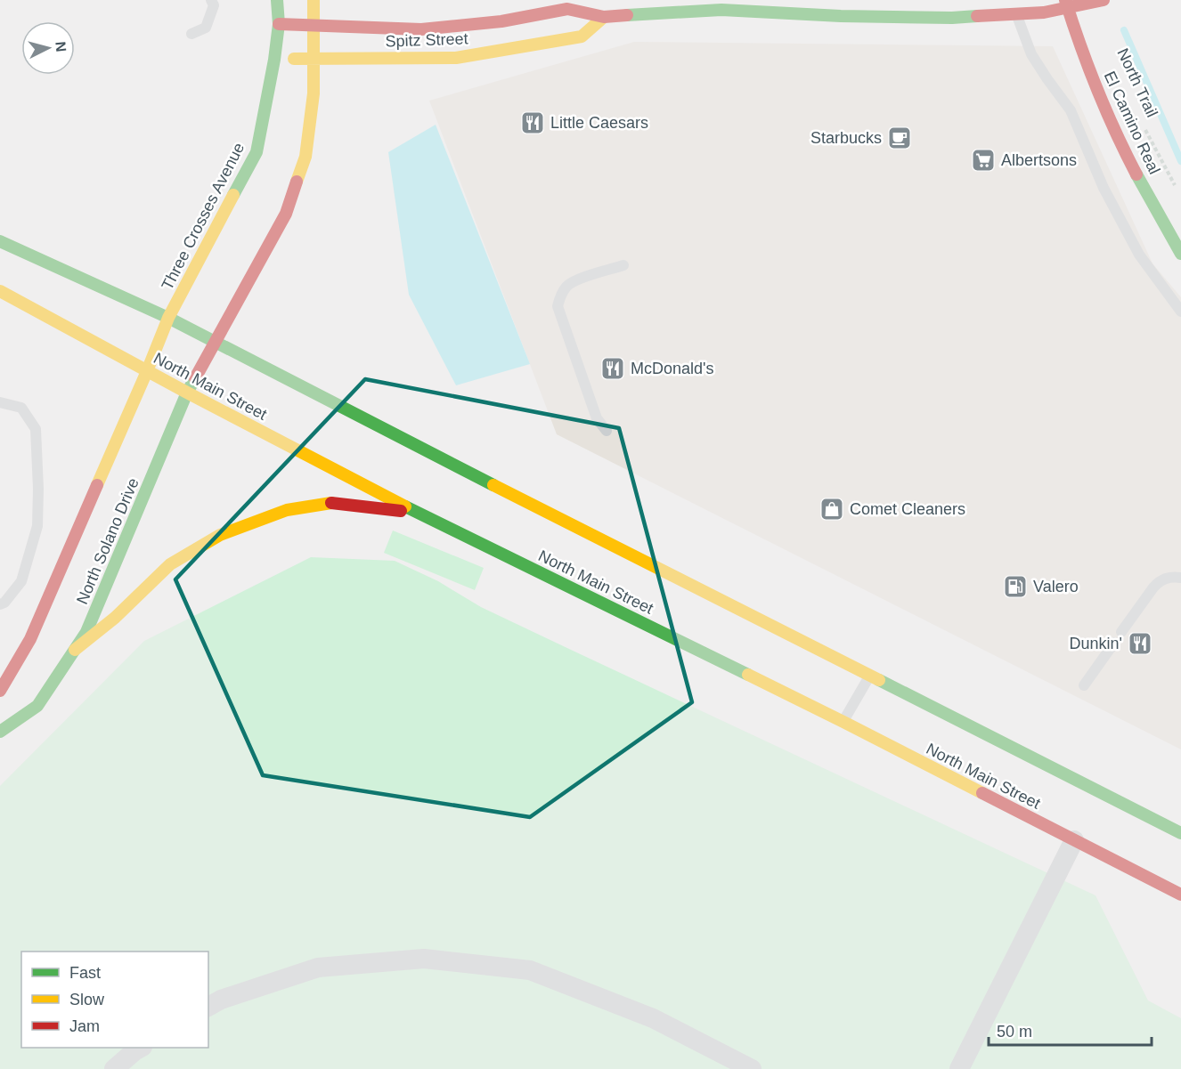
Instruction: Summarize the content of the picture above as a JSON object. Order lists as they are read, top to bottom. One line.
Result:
{"streets":{"main road":["Spitz Street","El Camino Real","Three Crosses Avenue","North Main Street","North Solano Drive"],"path":["North Trail"]},"crossings":[["Spitz Street","El Camino Real"],["Spitz Street","Three Crosses Avenue"],["Three Crosses Avenue","North Solano Drive"],["North Main Street","North Solano Drive"]],"places":{"restaurant":["Little Caesars","McDonald's","Dunkin'"],"cafe":["Starbucks"],"supermarket":["Albertsons"],"shop":["Comet Cleaners"],"fuel station":["Valero"]},"legend":["Fast","Slow","Jam"],"scale_bar":"50 m","north":"right"}
